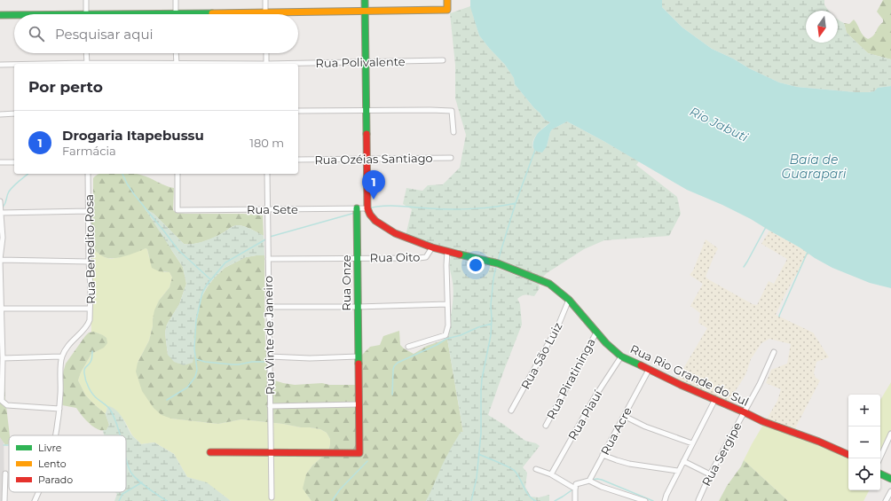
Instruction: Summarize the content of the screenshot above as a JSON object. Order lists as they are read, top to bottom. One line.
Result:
{"streets":{"street":["Rua Polivalente","Rua Ozéias Santiago","Rua Sete","Rua Benedito Rosa","Rua Oito","Rua Onze","Rua Vinte de Janeiro","Rua São Luiz","Rua Rio Grande do Sul","Rua Piratininga","Rua Piauí","Rua Acre","Rua Sergipe"]},"crossings":[["Rua Sete","Rua Onze"],["Rua Sete","Rua Vinte de Janeiro"],["Rua Sete","Rua Rio Grande do Sul"],["Rua Oito","Rua Onze"],["Rua Oito","Rua Vinte de Janeiro"],["Rua Oito","Rua Rio Grande do Sul"],["Rua Onze","Rua Vinte de Janeiro"],["Rua São Luiz","Rua Rio Grande do Sul"],["Rua Rio Grande do Sul","Rua Piratininga"],["Rua Rio Grande do Sul","Rua Piauí"],["Rua Rio Grande do Sul","Rua Acre"],["Rua Rio Grande do Sul","Rua Sergipe"]],"water":["Rio Jabuti","Baía de Guarapari"],"legend":["Livre","Lento","Parado"],"north":"bottom","page":{"search":"Pesquisar aqui","heading":"Por perto","list":[{"mark":"1","name":"Drogaria Itapebussu","note":"Farmácia","value":"180 m"}],"pins":"1","map_buttons":["+","−"]}}
